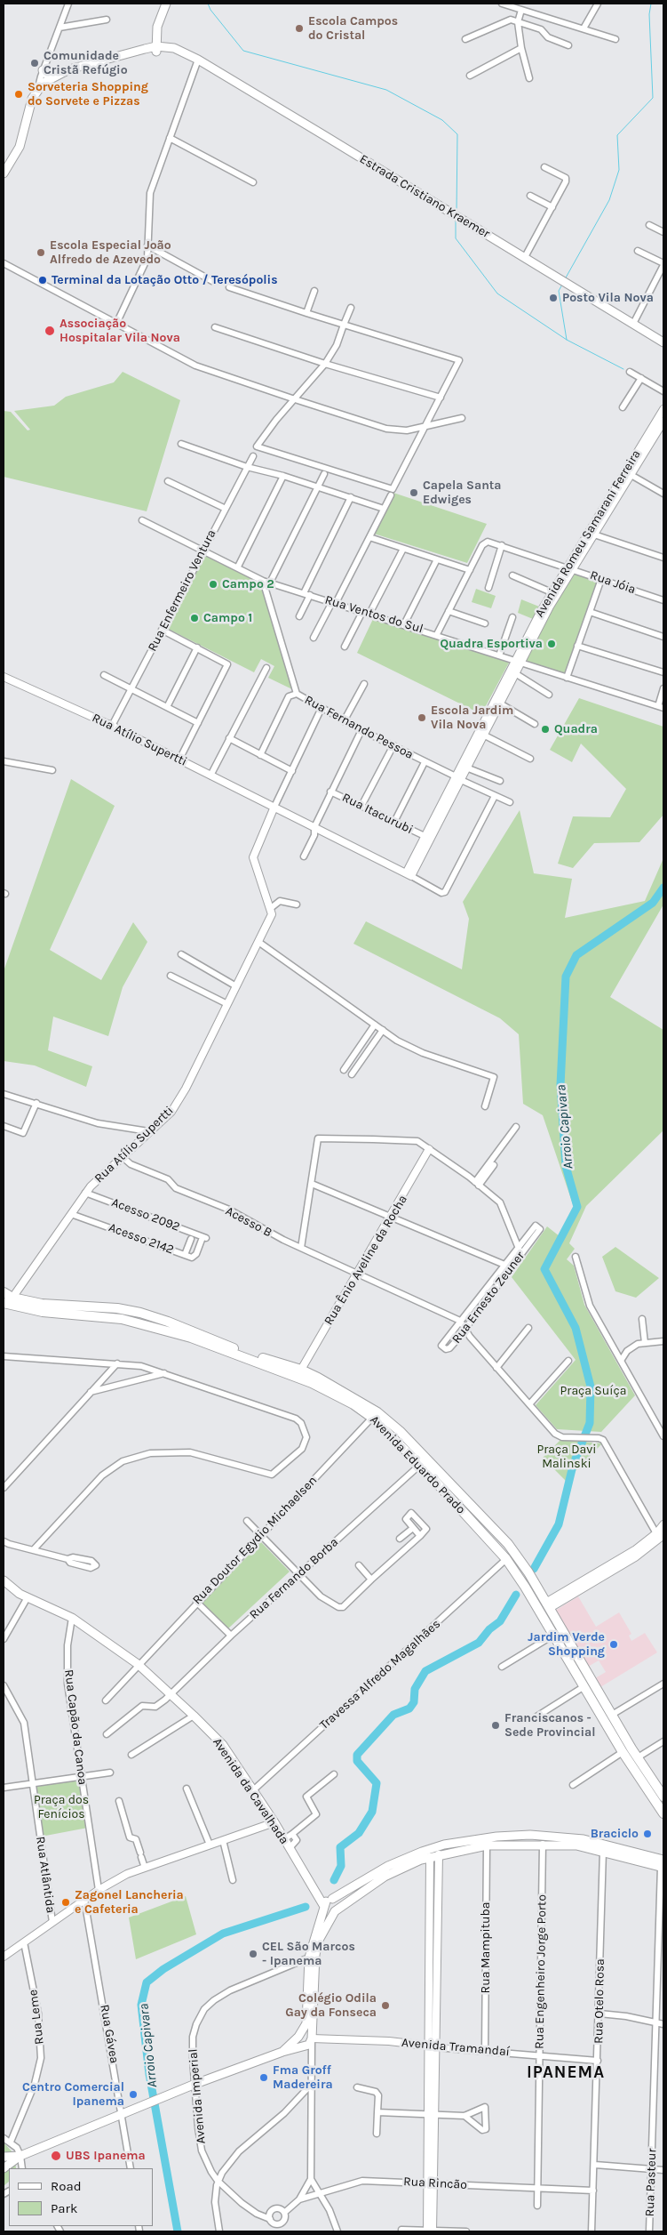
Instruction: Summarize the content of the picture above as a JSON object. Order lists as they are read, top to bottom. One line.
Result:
{"streets":{"main road":["Estrada Cristiano Kraemer","Avenida Eduardo Prado","Avenida da Cavalhada","Avenida Tramandaí"],"street":["Avenida Romeu Samarani Ferreira","Rua Jóia","Rua Enfermeiro Ventura","Rua Ventos do Sul","Rua Fernando Pessoa","Rua Atílio Supertti","Rua Itacurubi","Acesso 2092","Acesso B","Acesso 2142","Rua Ênio Aveline da Rocha","Rua Ernesto Zeuner","Rua Doutor Egydio Michaelsen","Rua Fernando Borba","Travessa Alfredo Magalhães","Rua Capão da Canoa","Rua Atlântida","Rua Mampituba","Rua Engenheiro Jorge Porto","Rua Otelo Rosa","Rua Leme","Rua Gávea","Avenida Imperial","Rua Pasteur","Rua Rincão"]},"crossings":[["Avenida Romeu Samarani Ferreira","Rua Jóia"],["Avenida Romeu Samarani Ferreira","Rua Ventos do Sul"],["Avenida Romeu Samarani Ferreira","Rua Fernando Pessoa"],["Avenida Romeu Samarani Ferreira","Rua Atílio Supertti"],["Avenida Romeu Samarani Ferreira","Rua Itacurubi"],["Rua Enfermeiro Ventura","Rua Ventos do Sul"],["Rua Enfermeiro Ventura","Rua Atílio Supertti"],["Rua Ventos do Sul","Rua Fernando Pessoa"],["Rua Atílio Supertti","Acesso 2092"],["Rua Atílio Supertti","Acesso B"],["Rua Atílio Supertti","Acesso 2142"],["Rua Atílio Supertti","Avenida Eduardo Prado"],["Acesso 2092","Acesso 2142"],["Acesso B","Rua Ênio Aveline da Rocha"],["Acesso B","Rua Ernesto Zeuner"],["Rua Ênio Aveline da Rocha","Avenida Eduardo Prado"],["Avenida Eduardo Prado","Rua Doutor Egydio Michaelsen"],["Avenida Eduardo Prado","Rua Fernando Borba"],["Avenida Eduardo Prado","Travessa Alfredo Magalhães"],["Rua Doutor Egydio Michaelsen","Avenida da Cavalhada"],["Rua Fernando Borba","Avenida da Cavalhada"],["Travessa Alfredo Magalhães","Avenida da Cavalhada"],["Rua Capão da Canoa","Avenida da Cavalhada"],["Rua Mampituba","Avenida Tramandaí"],["Rua Engenheiro Jorge Porto","Avenida Tramandaí"],["Rua Engenheiro Jorge Porto","Rua Rincão"],["Rua Otelo Rosa","Avenida Tramandaí"],["Rua Otelo Rosa","Rua Rincão"],["Rua Gávea","Avenida Tramandaí"],["Avenida Tramandaí","Avenida Imperial"],["Avenida Imperial","Rua Rincão"]],"districts":["IPANEMA"],"water":["Arroio Capivara"],"parks":["Praça Suíça","Praça Davi Malinski","Praça dos Fenícios"],"places":["Escola Campos do Cristal","Comunidade Cristã Refúgio","Sorveteria Shopping do Sorvete e Pizzas","Escola Especial João Alfredo de Azevedo","Terminal da Lotação Otto / Teresópolis","Posto Vila Nova","Associação Hospitalar Vila Nova","Capela Santa Edwiges","Campo 2","Campo 1","Quadra Esportiva","Escola Jardim Vila Nova","Quadra","Jardim Verde Shopping","Franciscanos - Sede Provincial","Braciclo","Zagonel Lancheria e Cafeteria","CEL São Marcos - Ipanema","Colégio Odila Gay da Fonseca","Fma Groff Madereira","Centro Comercial Ipanema","UBS Ipanema"],"legend":["Road","Park"]}
